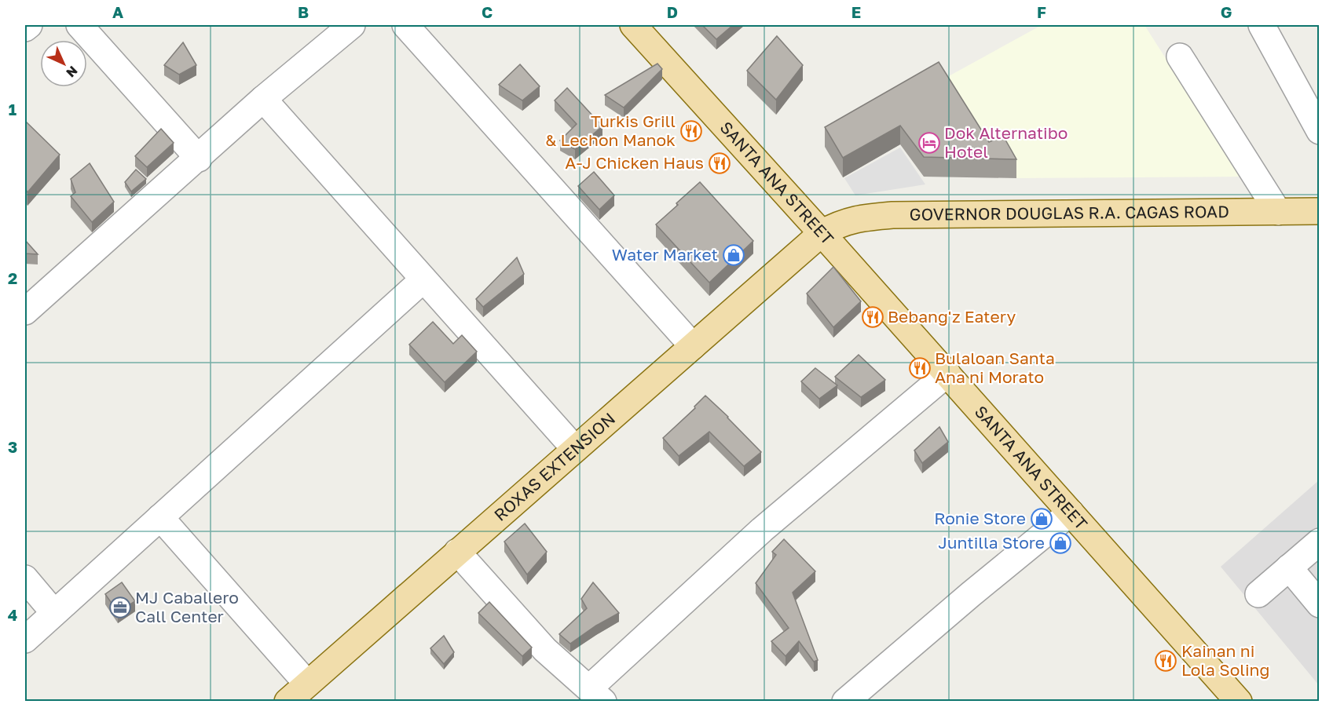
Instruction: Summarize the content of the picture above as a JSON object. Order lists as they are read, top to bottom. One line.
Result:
{"streets":{"main road":["SANTA ANA STREET","GOVERNOR DOUGLAS R.A. CAGAS ROAD","ROXAS EXTENSION"]},"crossings":[["SANTA ANA STREET","GOVERNOR DOUGLAS R.A. CAGAS ROAD"],["SANTA ANA STREET","ROXAS EXTENSION"],["GOVERNOR DOUGLAS R.A. CAGAS ROAD","ROXAS EXTENSION"]],"places":{"restaurant":["Turkis Grill & Lechon Manok","A-J Chicken Haus","Bebang'z Eatery","Bulaloan Santa Ana ni Morato","Kainan ni Lola Soling"],"hotel":["Dok Alternatibo Hotel"],"shop":["Water Market","Ronie Store","Juntilla Store"],"office":["MJ Caballero Call Center"]},"north":"bottom right","grid":{"columns":["A","B","C","D","E","F","G"],"rows":["1","2","3","4"]}}
